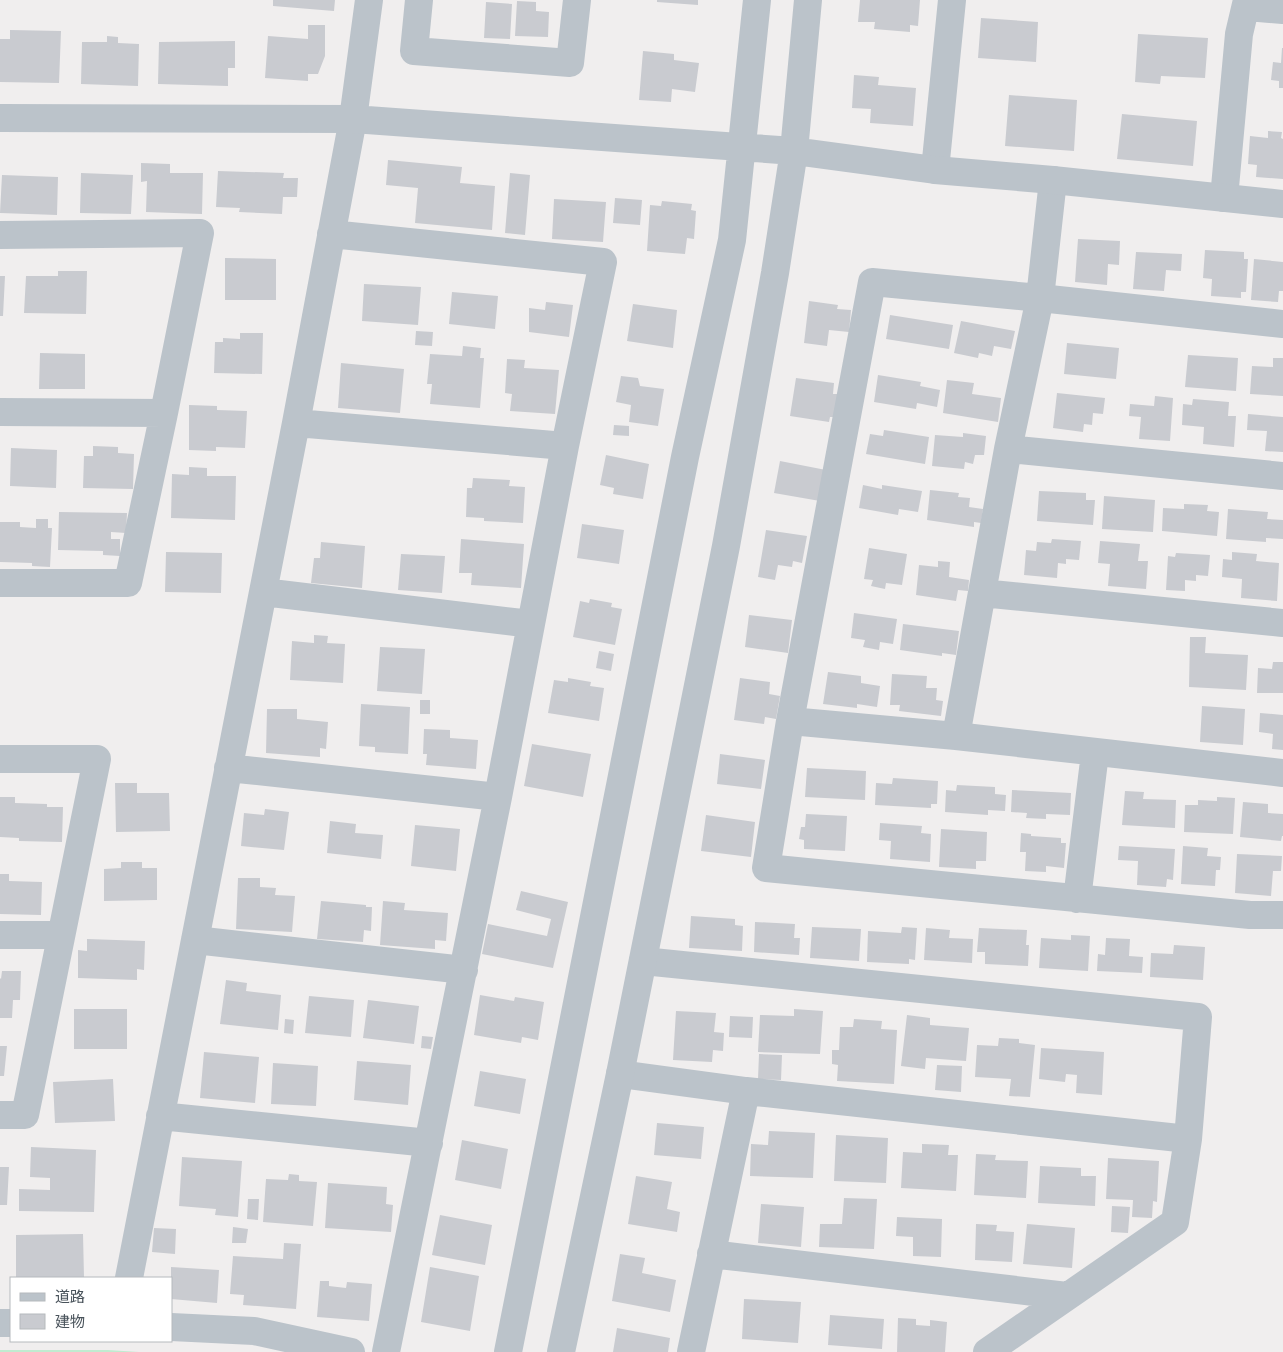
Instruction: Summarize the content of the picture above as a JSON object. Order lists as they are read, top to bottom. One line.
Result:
{"legend":["道路","建物"]}
